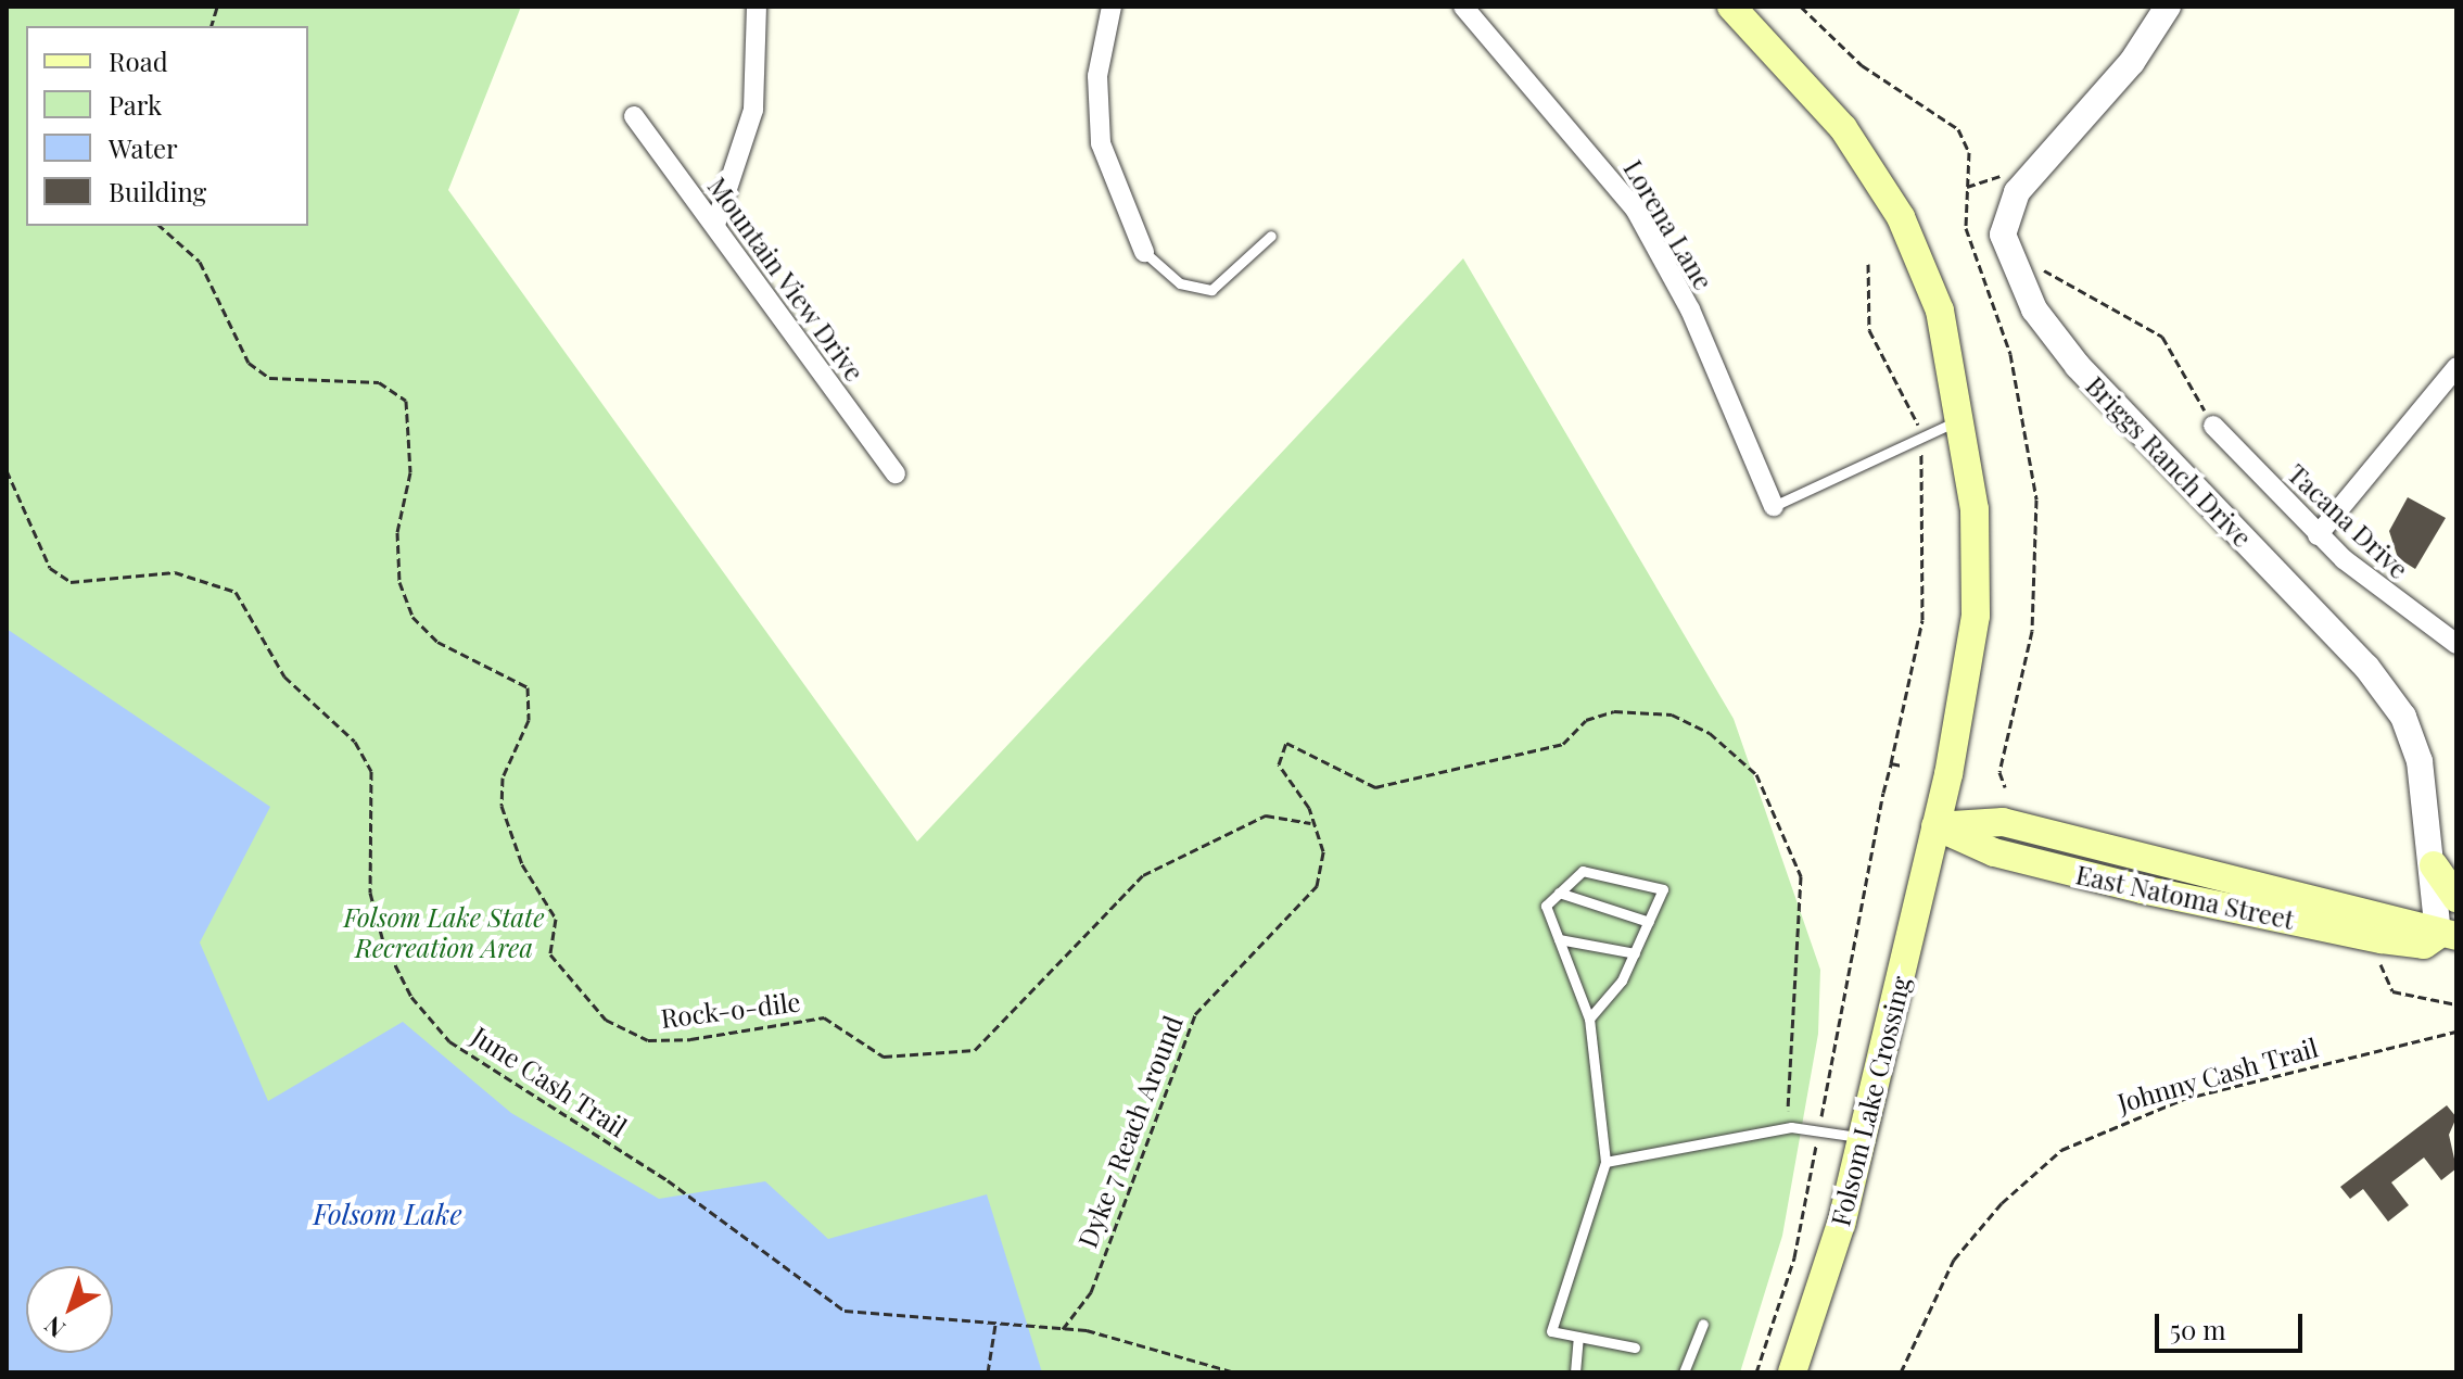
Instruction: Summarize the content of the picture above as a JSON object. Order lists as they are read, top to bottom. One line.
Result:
{"streets":{"main road":["East Natoma Street","Folsom Lake Crossing"],"street":["Lorena Lane","Mountain View Drive","Briggs Ranch Drive","Tacana Drive"],"path":["Rock-o-dile","Johnny Cash Trail","June Cash Trail","Dyke 7 Reach Around"]},"crossings":[["Briggs Ranch Drive","East Natoma Street"],["East Natoma Street","Folsom Lake Crossing"],["Rock-o-dile","Dyke 7 Reach Around"],["June Cash Trail","Dyke 7 Reach Around"]],"water":["Folsom Lake"],"parks":["Folsom Lake State Recreation Area"],"legend":["Road","Park","Water","Building"],"scale_bar":"50 m","north":"bottom left"}
